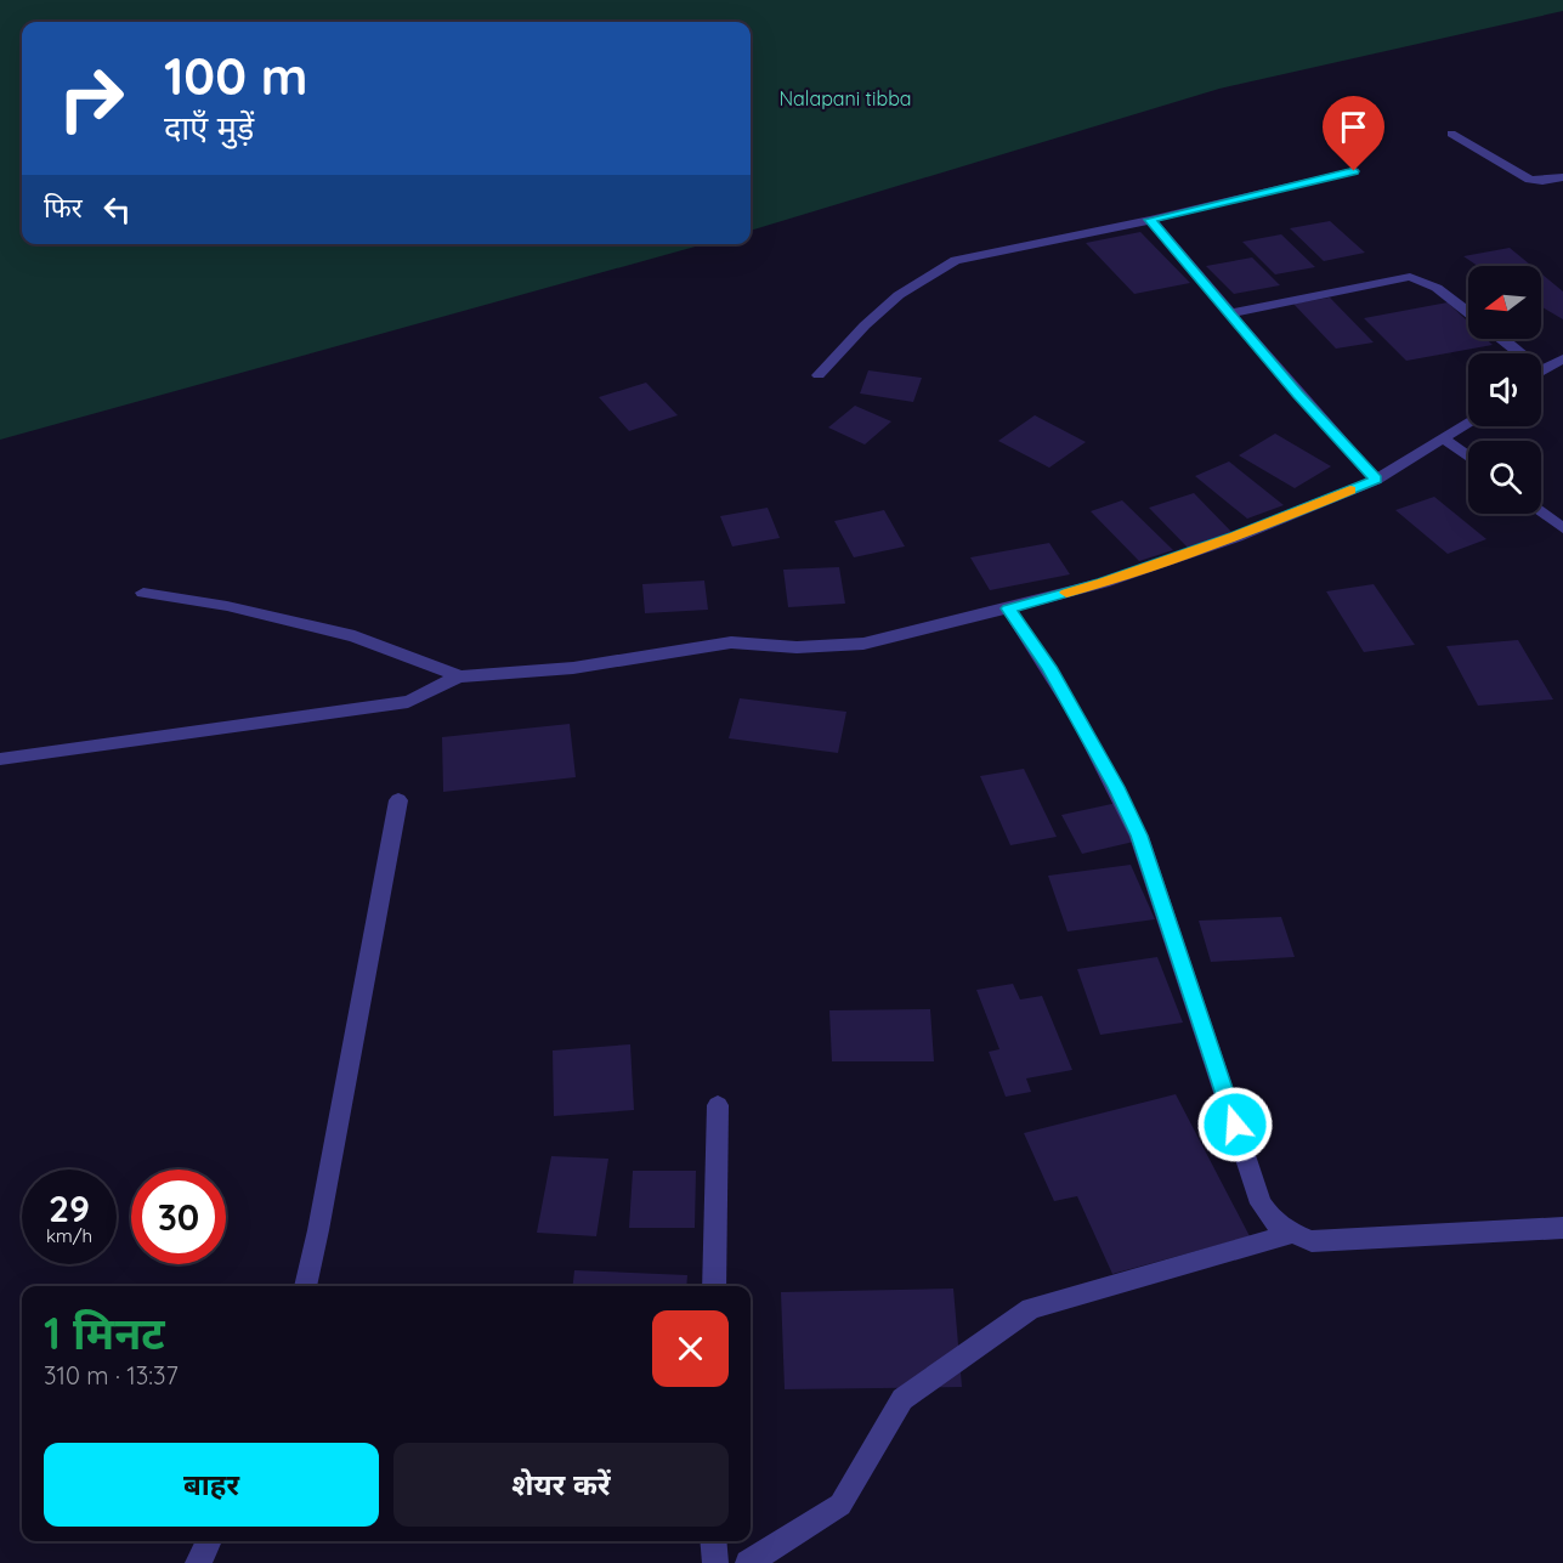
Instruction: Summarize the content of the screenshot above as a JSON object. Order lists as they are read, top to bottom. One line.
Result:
{"parks":["Nalapani tibba"],"north":"left","page":{"turn":["100 m","दाएँ मुड़ें"],"then":"फिर","speed":"29 km/h","limit":"30","heading":["1 मिनट","310 m · 13:37"],"buttons":["बाहर","शेयर करें"]}}
